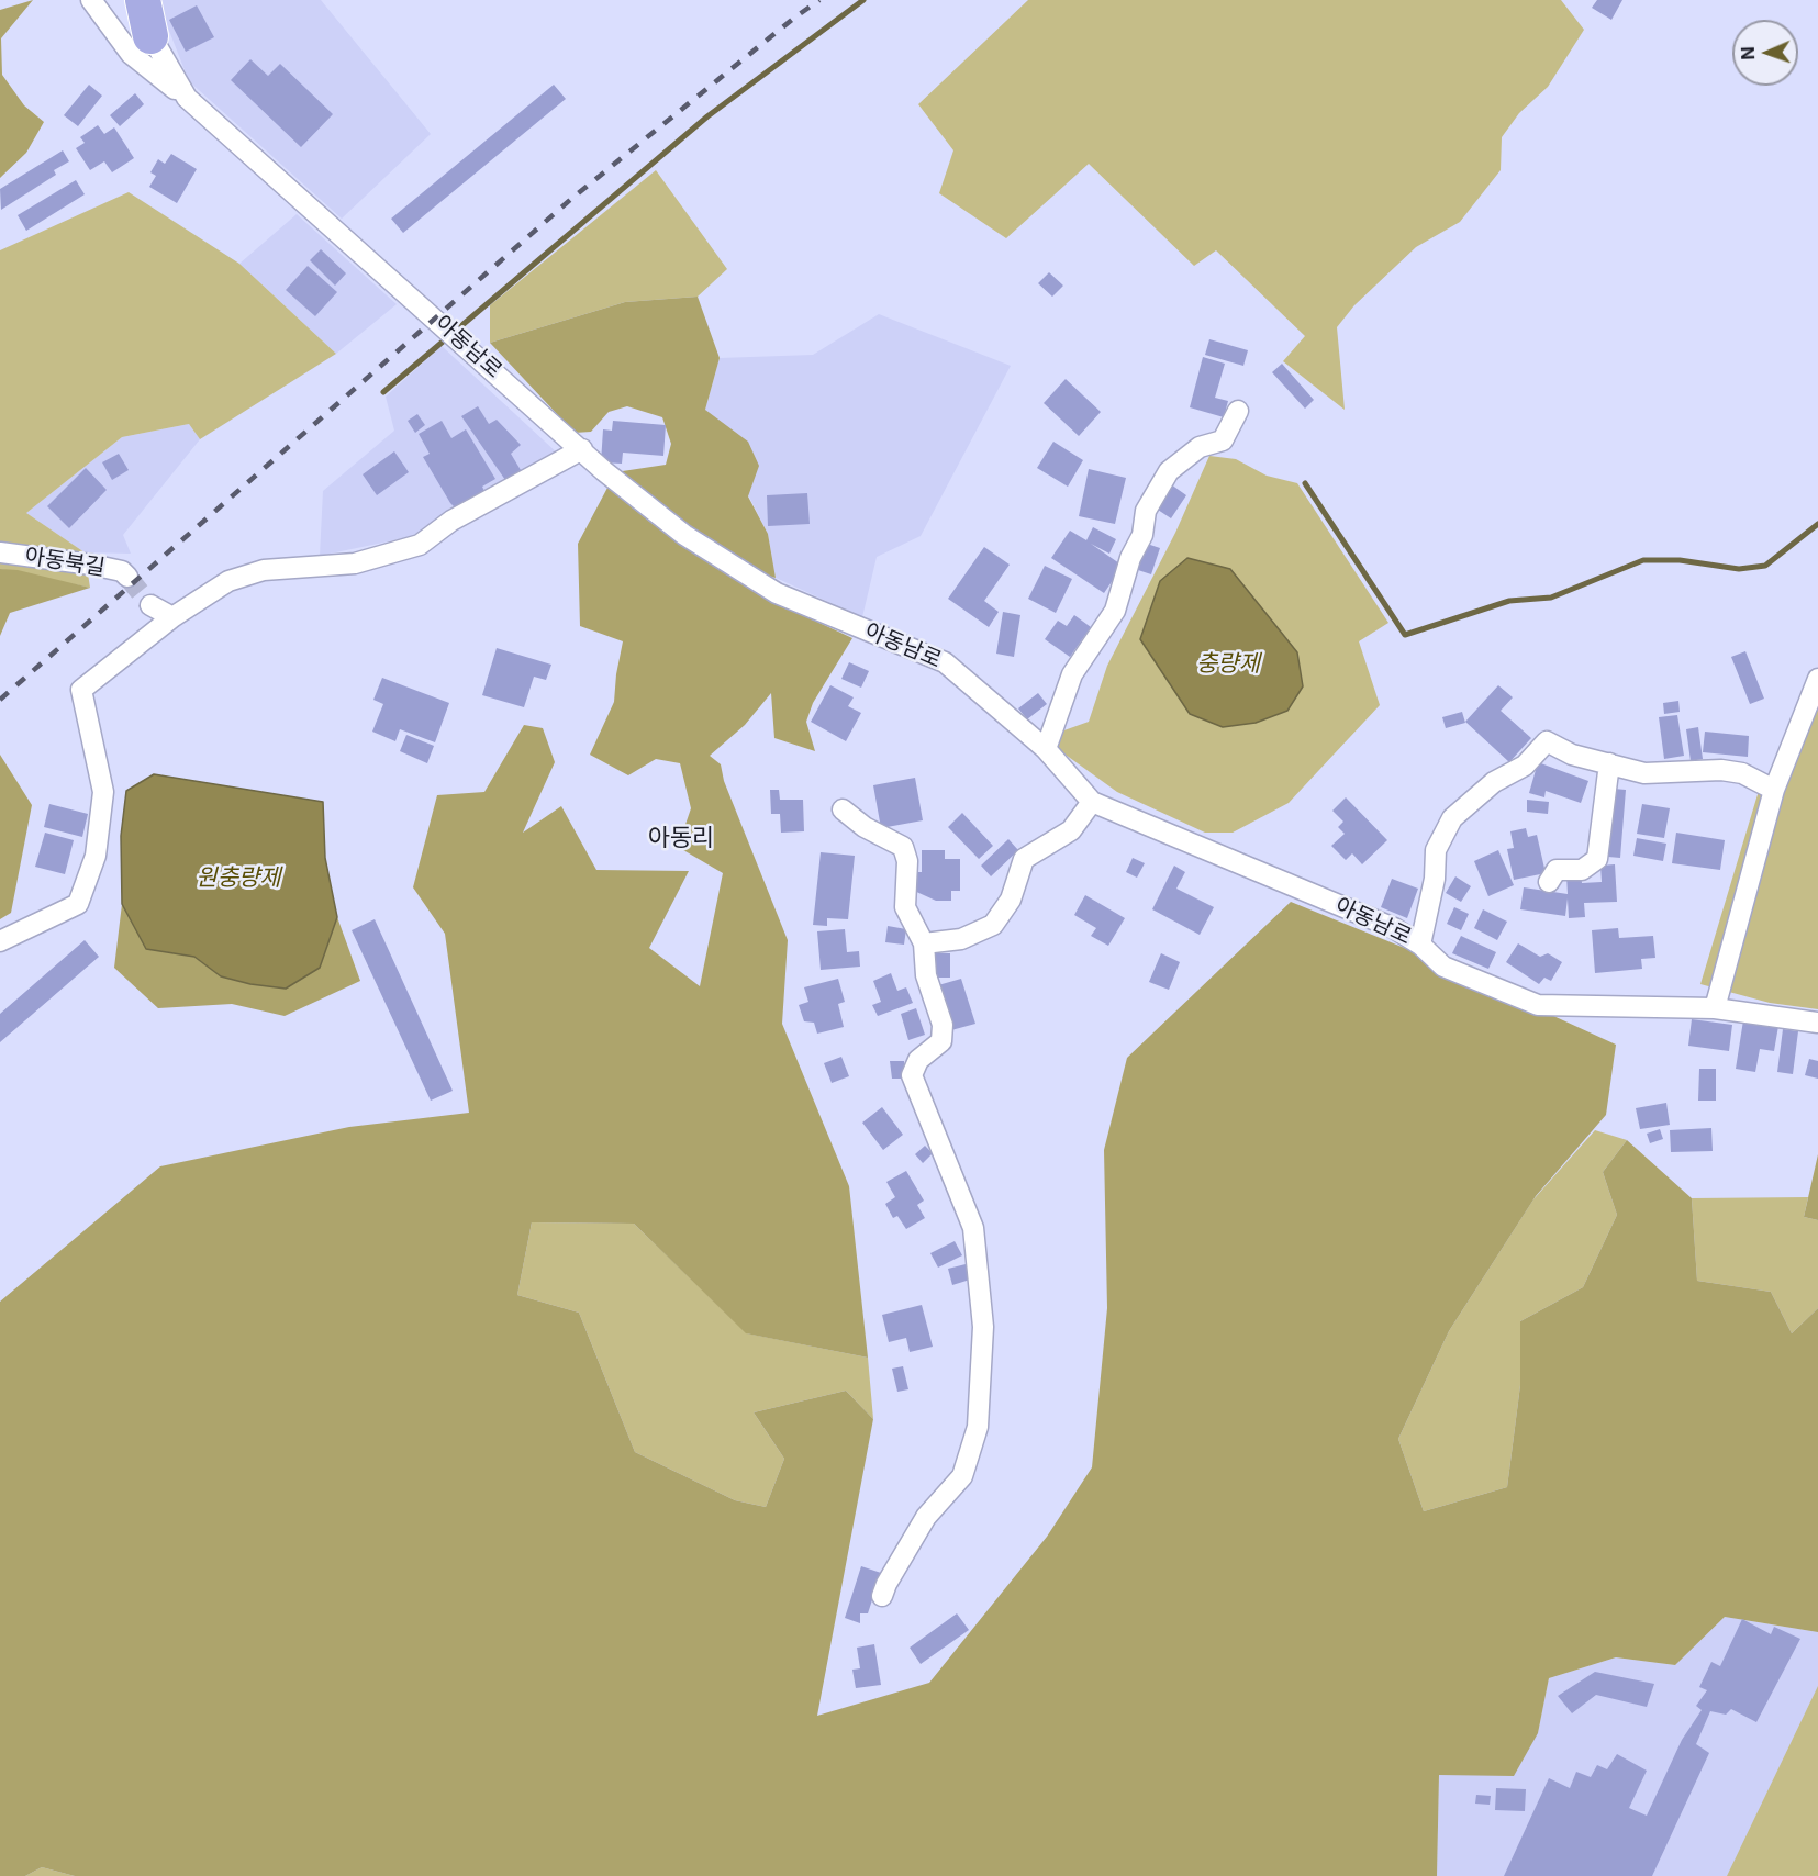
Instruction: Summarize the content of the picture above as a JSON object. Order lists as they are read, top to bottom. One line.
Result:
{"streets":{"street":["아동남로","아동북길"]},"districts":["아동리"],"water":["충량제","원충량제"],"north":"left"}
